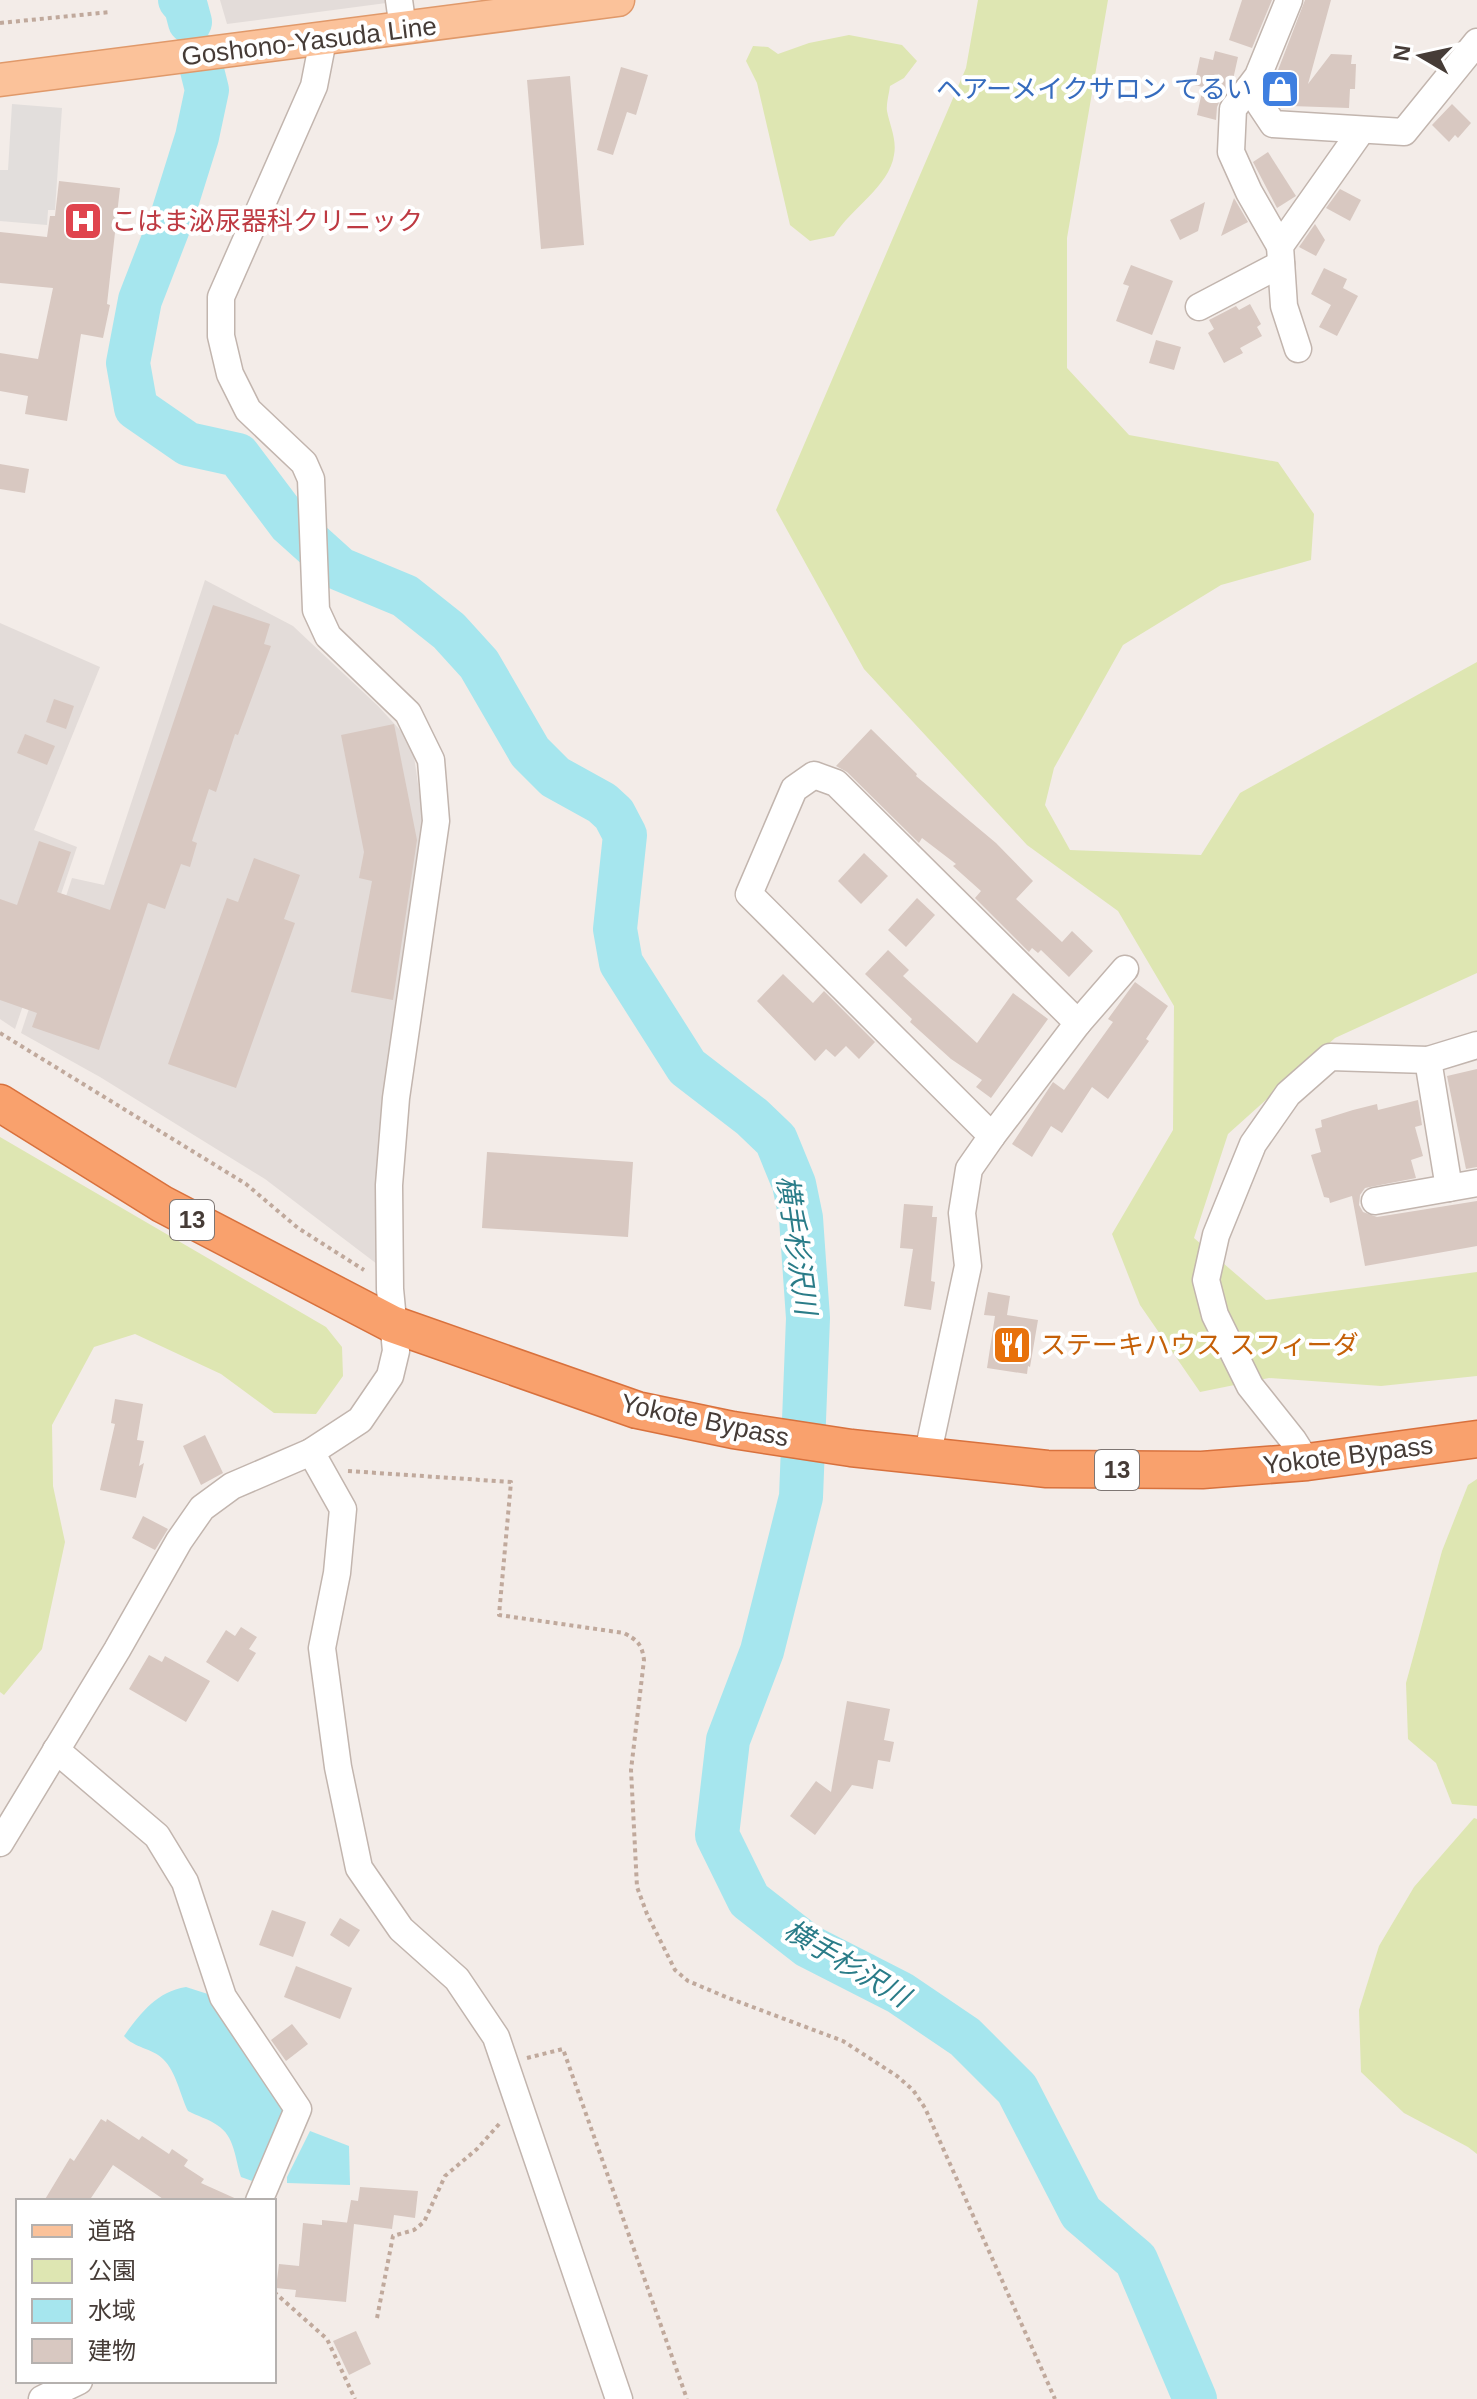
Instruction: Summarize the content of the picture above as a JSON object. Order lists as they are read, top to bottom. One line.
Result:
{"streets":{"highway":["13","Yokote Bypass"],"main road":["Goshono-Yasuda Line"]},"water":["横手杉沢川"],"places":{"shop":["ヘアーメイクサロン てるい"],"hospital":["こはま泌尿器科クリニック"],"restaurant":["ステーキハウス スフィーダ"]},"legend":["道路","公園","水域","建物"],"north":"left"}
